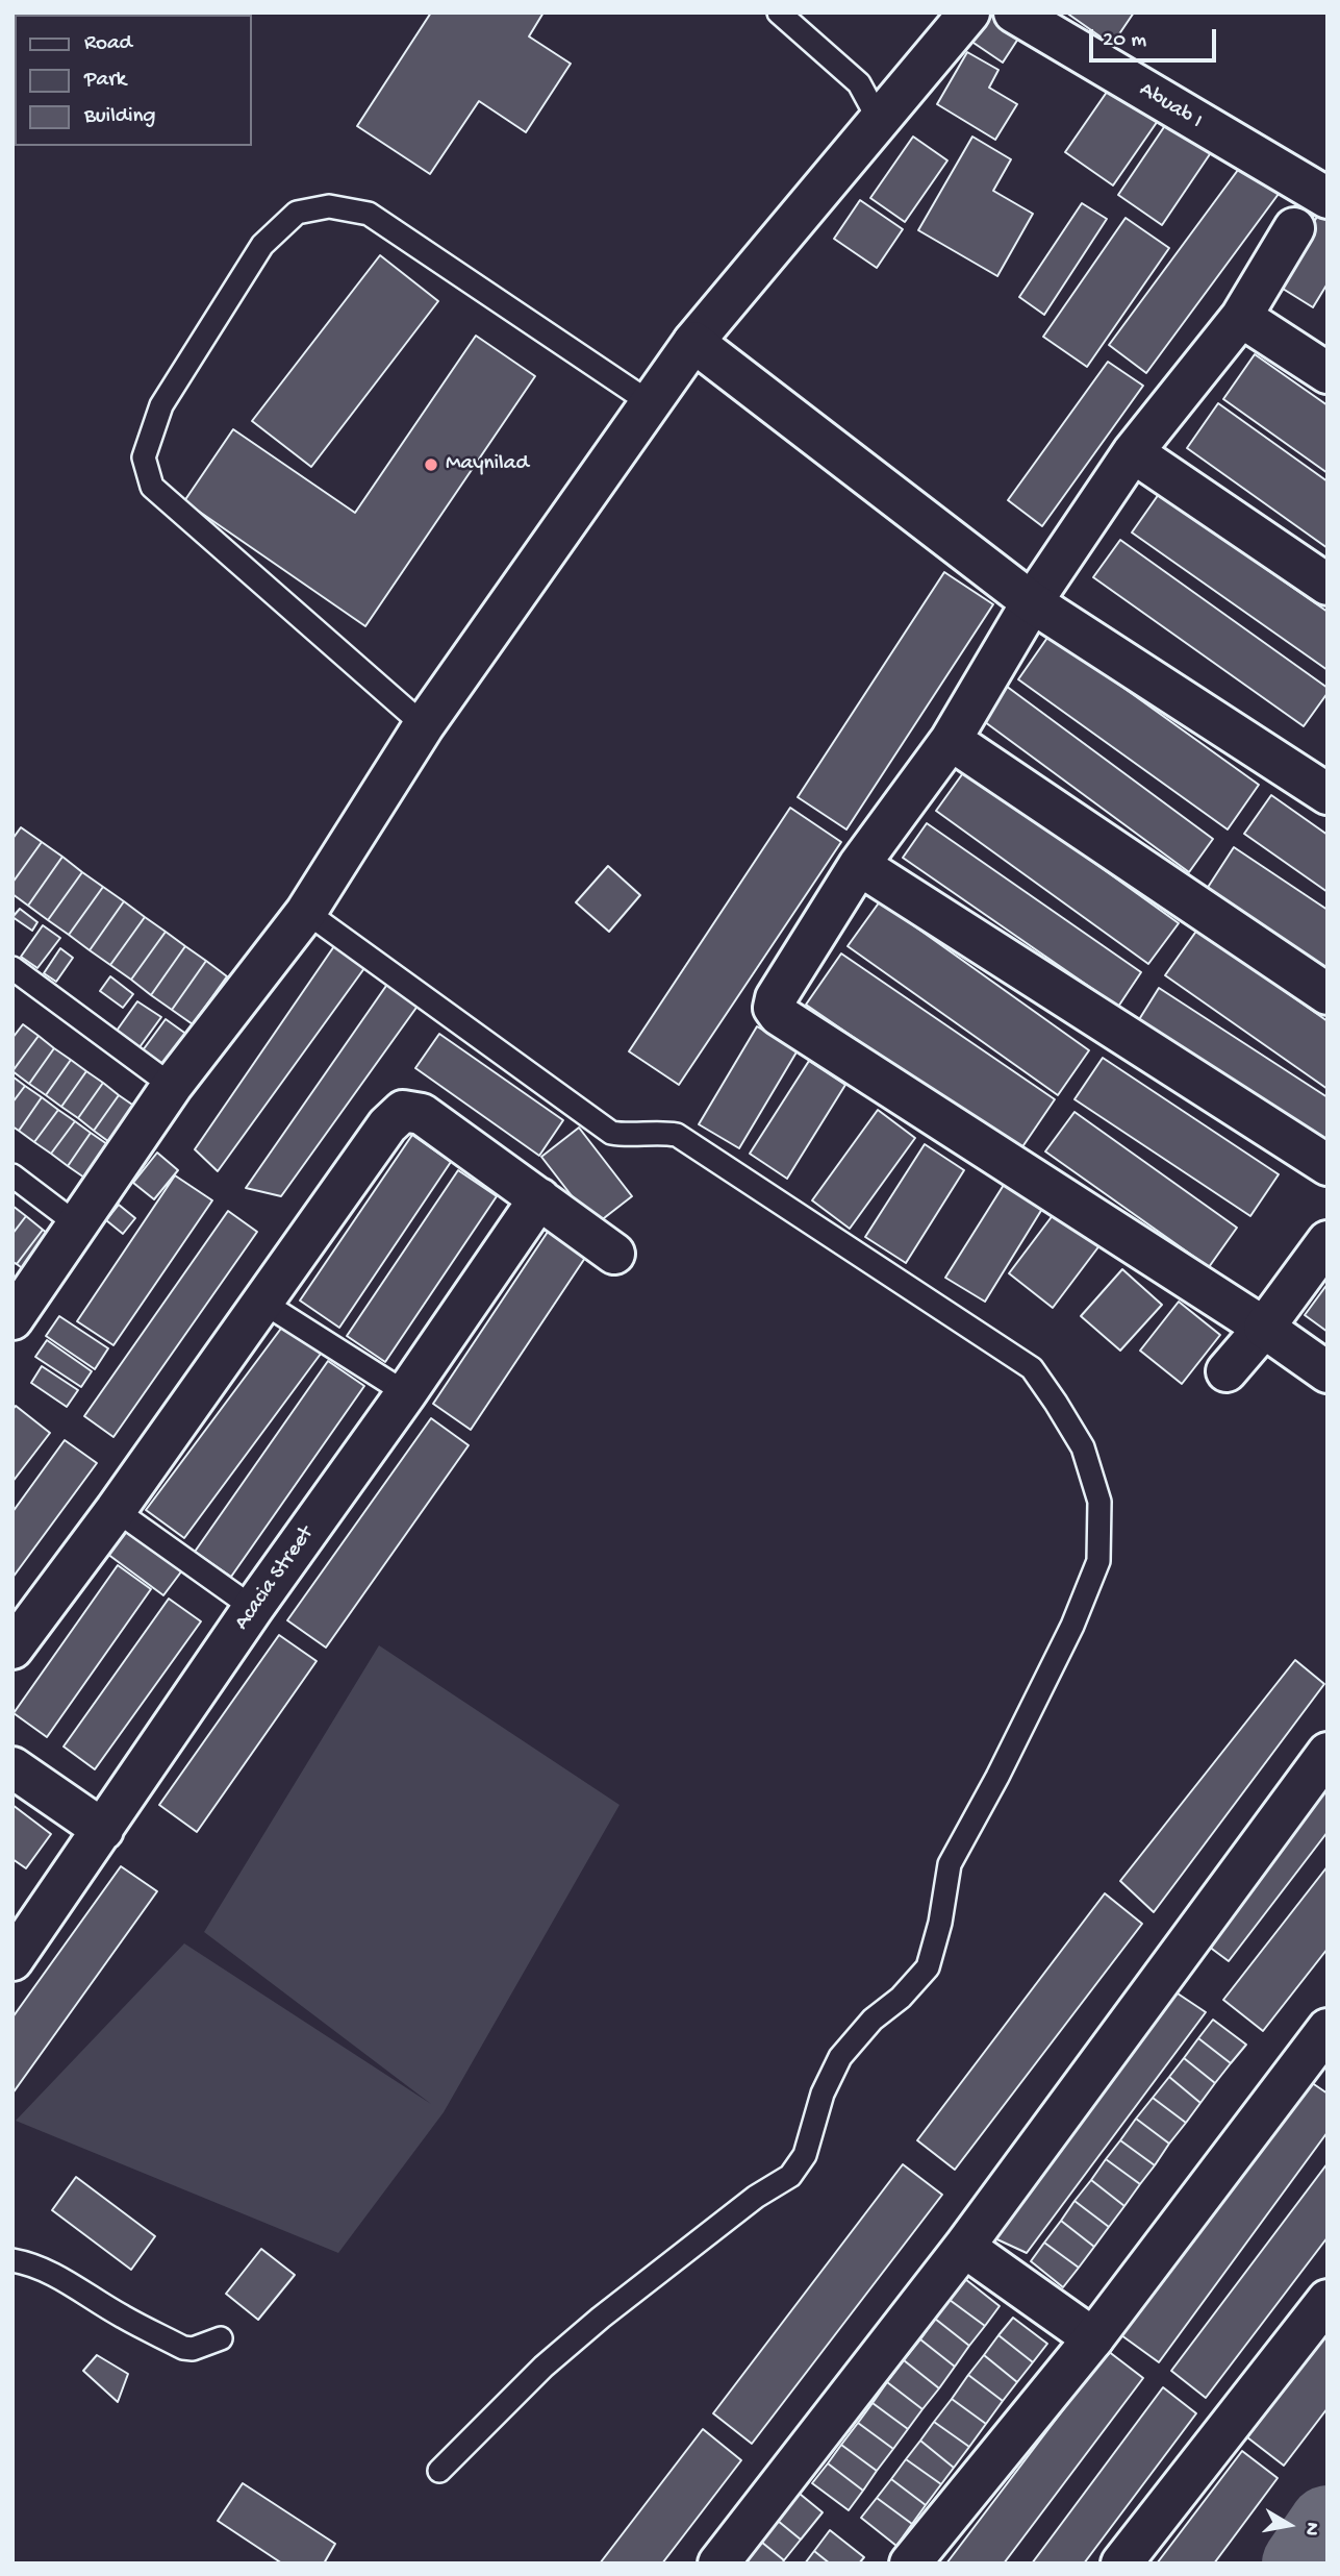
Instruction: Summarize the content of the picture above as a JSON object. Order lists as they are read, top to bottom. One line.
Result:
{"streets":{"street":["Abuab I","Acacia Street"]},"places":["Maynilad"],"legend":["Road","Park","Building"],"scale_bar":"20 m","north":"right"}
